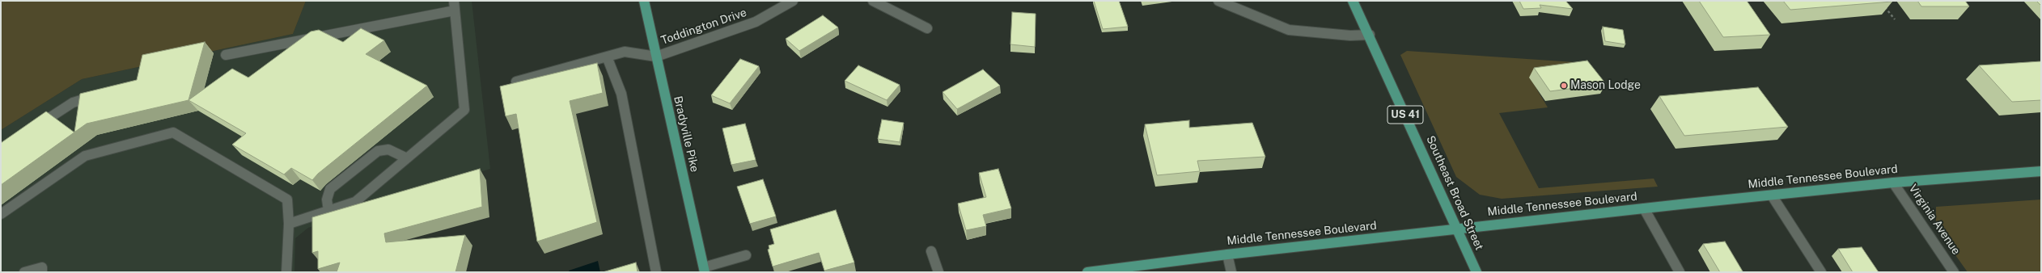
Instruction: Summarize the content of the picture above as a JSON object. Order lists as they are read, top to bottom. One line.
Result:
{"streets":{"main road":["US 41","Bradyville Pike","Middle Tennessee Boulevard","Southeast Broad Street"],"street":["Toddington Drive","Virginia Avenue"]},"crossings":[["Toddington Drive","Bradyville Pike"],["Middle Tennessee Boulevard","Southeast Broad Street"],["Middle Tennessee Boulevard","Virginia Avenue"]],"places":["Mason Lodge"]}
